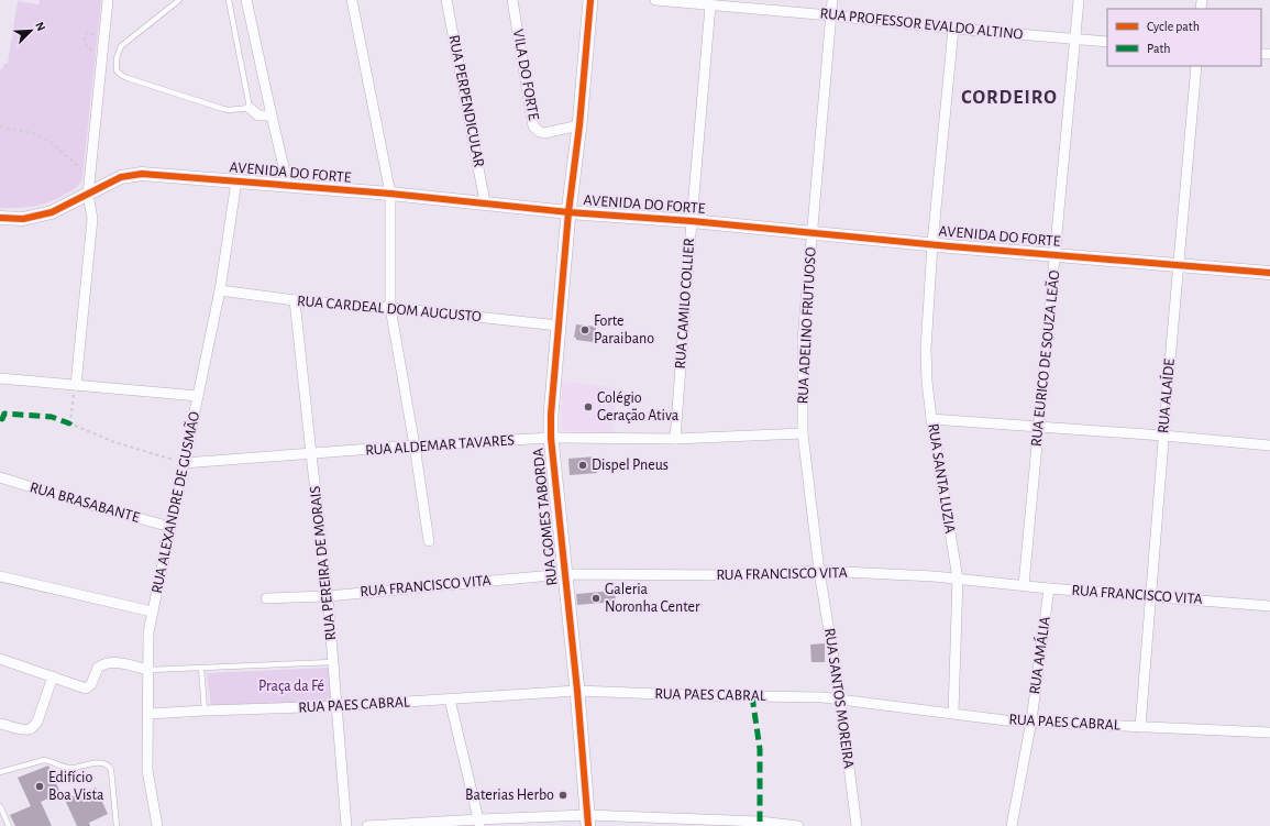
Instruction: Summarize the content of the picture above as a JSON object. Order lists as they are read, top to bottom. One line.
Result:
{"streets":{"main road":["RUA GOMES TABORDA"],"street":["RUA PROFESSOR EVALDO ALTINO","VILA DO FORTE","RUA PERPENDICULAR","AVENIDA DO FORTE","RUA CAMILO COLLIER","RUA CARDEAL DOM AUGUSTO","RUA ADELINO FRUTUOSO","RUA EURICO DE SOUZA LEÃO","RUA ALAÍDE","RUA ALDEMAR TAVARES","RUA SANTA LUZIA","RUA BRASABANTE","RUA ALEXANDRE DE GUSMÃO","RUA PEREIRA DE MORAIS","RUA FRANCISCO VITA","RUA AMÁLIA","RUA PAES CABRAL","RUA SANTOS MOREIRA"]},"crossings":[["RUA PROFESSOR EVALDO ALTINO","RUA CAMILO COLLIER"],["RUA PROFESSOR EVALDO ALTINO","RUA ADELINO FRUTUOSO"],["RUA PROFESSOR EVALDO ALTINO","RUA EURICO DE SOUZA LEÃO"],["RUA PROFESSOR EVALDO ALTINO","RUA SANTA LUZIA"],["VILA DO FORTE","RUA GOMES TABORDA"],["RUA PERPENDICULAR","AVENIDA DO FORTE"],["AVENIDA DO FORTE","RUA CAMILO COLLIER"],["AVENIDA DO FORTE","RUA ADELINO FRUTUOSO"],["AVENIDA DO FORTE","RUA EURICO DE SOUZA LEÃO"],["AVENIDA DO FORTE","RUA ALAÍDE"],["AVENIDA DO FORTE","RUA SANTA LUZIA"],["AVENIDA DO FORTE","RUA ALEXANDRE DE GUSMÃO"],["AVENIDA DO FORTE","RUA GOMES TABORDA"],["RUA CAMILO COLLIER","RUA ALDEMAR TAVARES"],["RUA CARDEAL DOM AUGUSTO","RUA ALEXANDRE DE GUSMÃO"],["RUA CARDEAL DOM AUGUSTO","RUA GOMES TABORDA"],["RUA CARDEAL DOM AUGUSTO","RUA PEREIRA DE MORAIS"],["RUA ADELINO FRUTUOSO","RUA ALDEMAR TAVARES"],["RUA ADELINO FRUTUOSO","RUA FRANCISCO VITA"],["RUA ADELINO FRUTUOSO","RUA SANTOS MOREIRA"],["RUA EURICO DE SOUZA LEÃO","RUA FRANCISCO VITA"],["RUA ALAÍDE","RUA FRANCISCO VITA"],["RUA ALAÍDE","RUA PAES CABRAL"],["RUA ALDEMAR TAVARES","RUA ALEXANDRE DE GUSMÃO"],["RUA ALDEMAR TAVARES","RUA GOMES TABORDA"],["RUA ALDEMAR TAVARES","RUA PEREIRA DE MORAIS"],["RUA SANTA LUZIA","RUA FRANCISCO VITA"],["RUA SANTA LUZIA","RUA PAES CABRAL"],["RUA BRASABANTE","RUA ALEXANDRE DE GUSMÃO"],["RUA ALEXANDRE DE GUSMÃO","RUA PAES CABRAL"],["RUA GOMES TABORDA","RUA FRANCISCO VITA"],["RUA GOMES TABORDA","RUA PAES CABRAL"],["RUA PEREIRA DE MORAIS","RUA FRANCISCO VITA"],["RUA PEREIRA DE MORAIS","RUA PAES CABRAL"],["RUA FRANCISCO VITA","RUA AMÁLIA"],["RUA FRANCISCO VITA","RUA SANTOS MOREIRA"],["RUA AMÁLIA","RUA PAES CABRAL"],["RUA PAES CABRAL","RUA SANTOS MOREIRA"]],"districts":["CORDEIRO"],"parks":["Praça da Fé"],"places":["Forte Paraibano","Colégio Geração Ativa","Dispel Pneus","Galeria Noronha Center","Edifício Boa Vista","Baterias Herbo"],"legend":["Cycle path","Path"],"north":"top right"}
